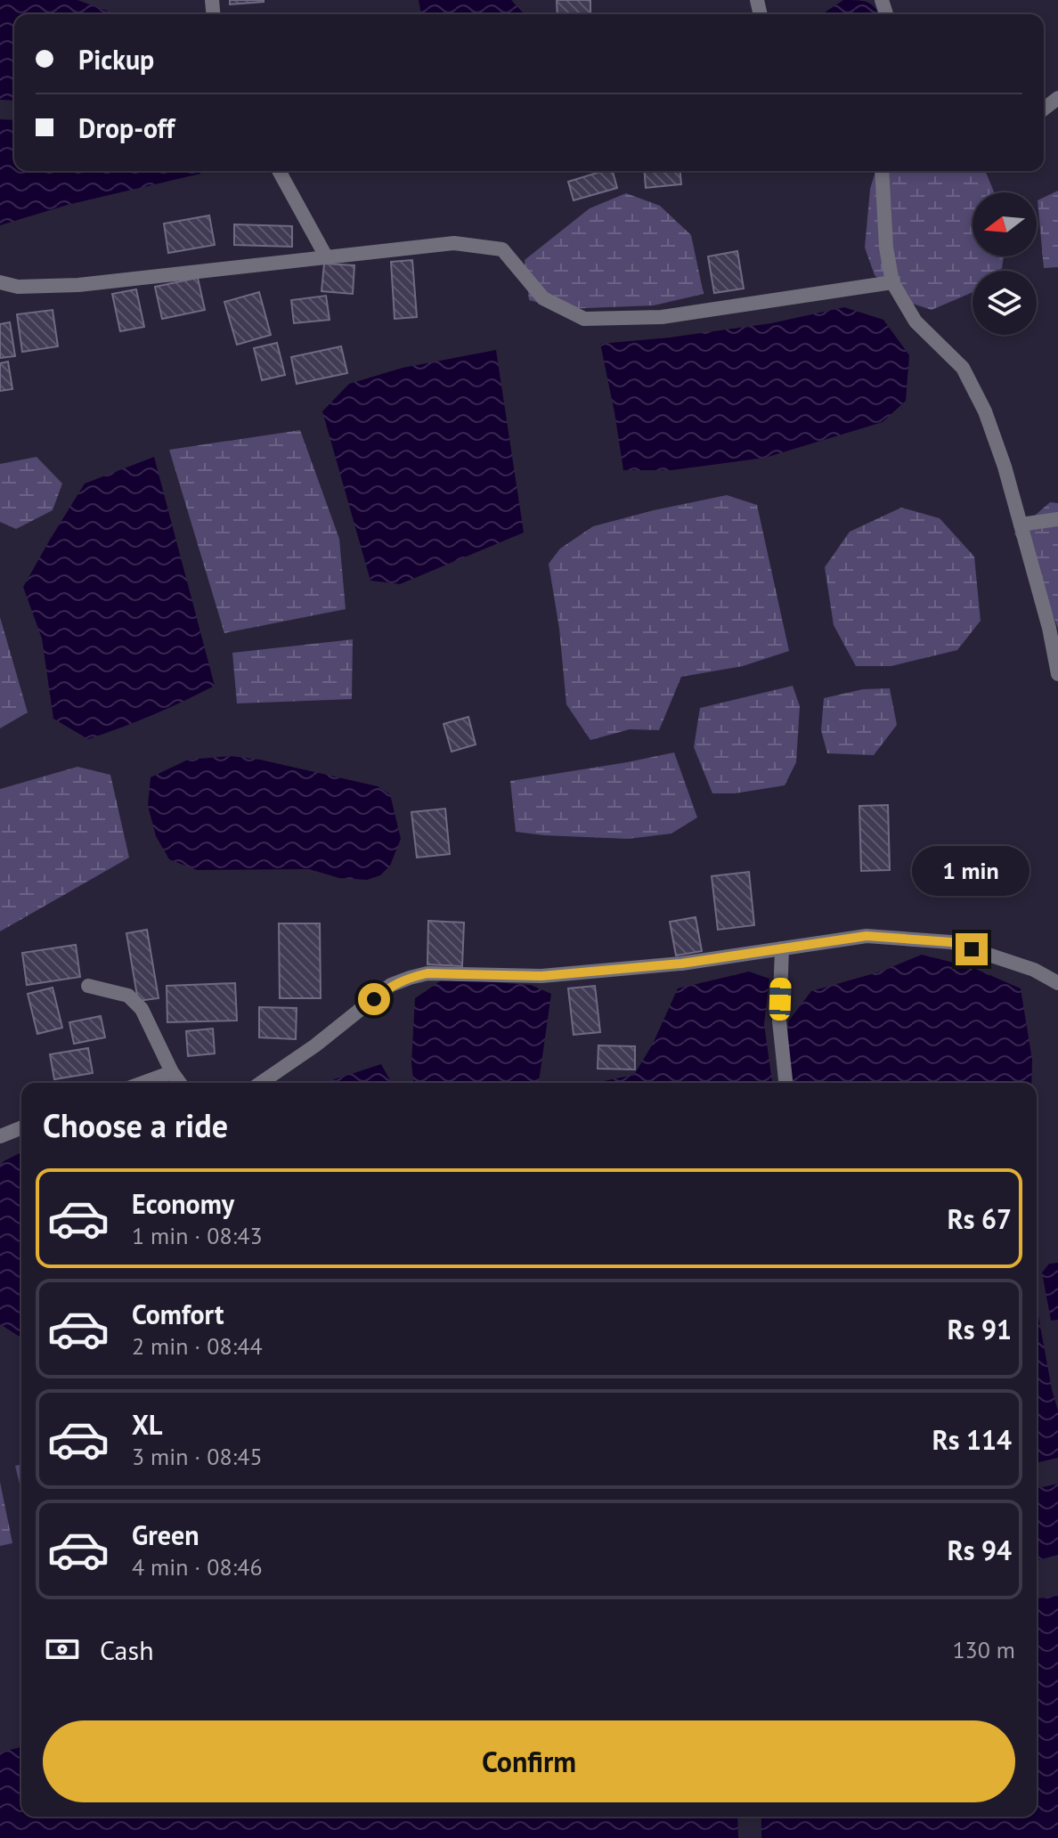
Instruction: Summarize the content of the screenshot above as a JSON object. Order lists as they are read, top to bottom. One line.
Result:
{"north":"left","page":{"banner":["Pickup","Drop-off"],"bubble":"1 min","heading":"Choose a ride","list":[{"name":"Economy","note":"1 min · 08:43","value":"Rs 67"},{"name":"Comfort","note":"2 min · 08:44","value":"Rs 91"},{"name":"XL","note":"3 min · 08:45","value":"Rs 114"},{"name":"Green","note":"4 min · 08:46","value":"Rs 94"}],"pay":["Cash","130 m"],"buttons":"Confirm"}}
